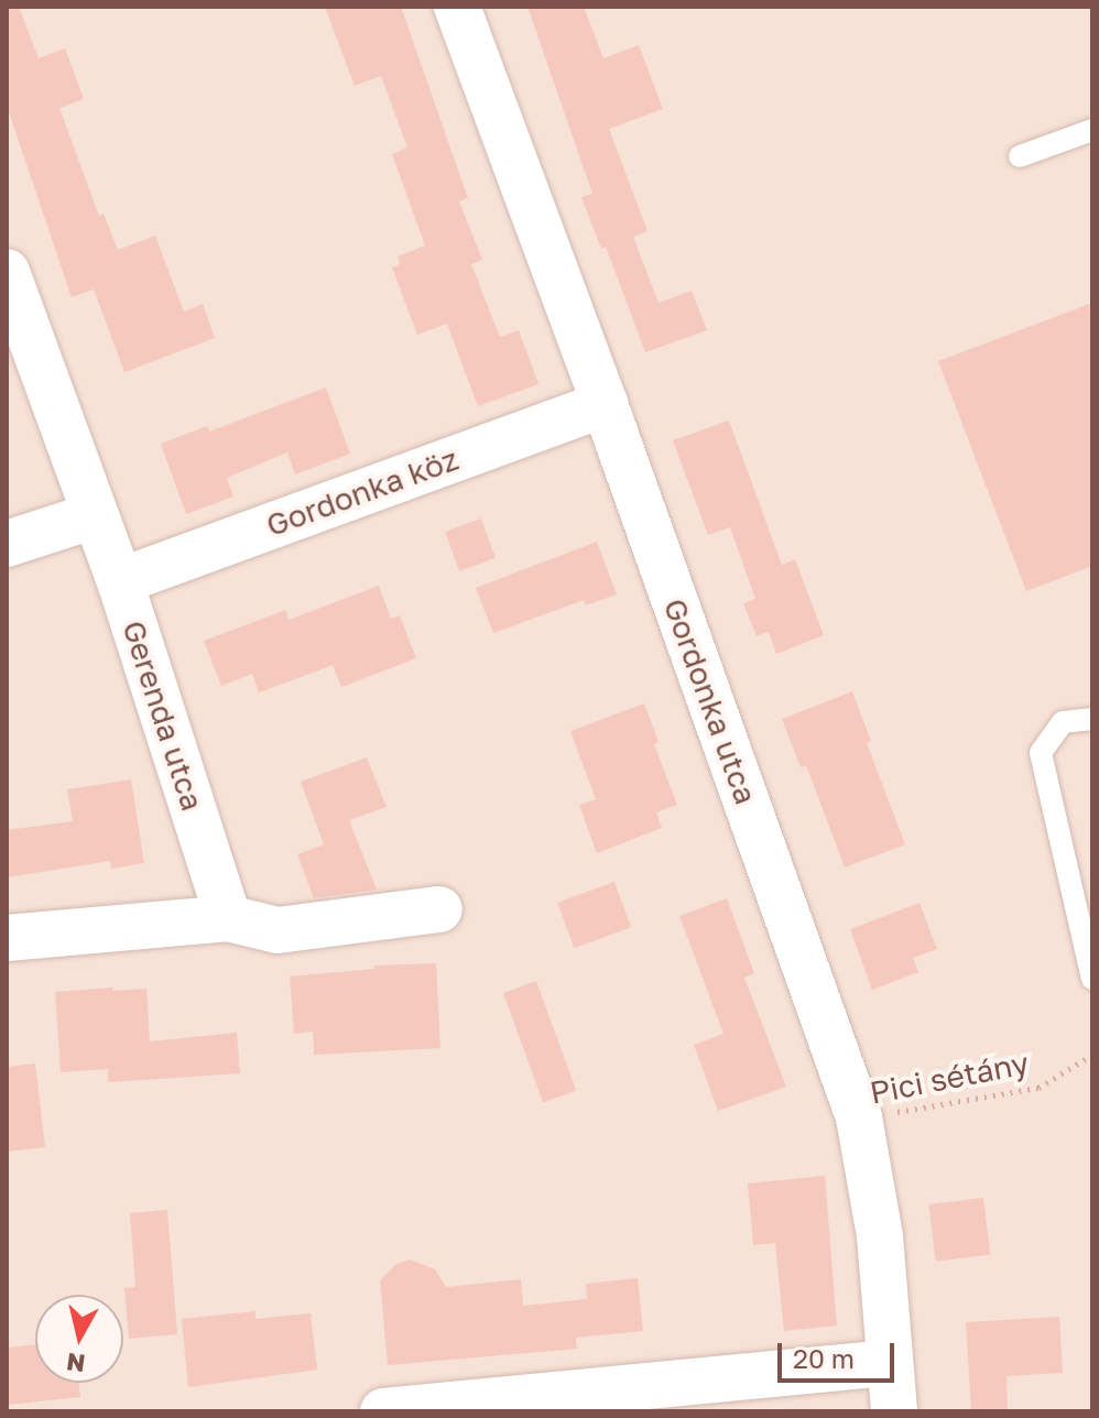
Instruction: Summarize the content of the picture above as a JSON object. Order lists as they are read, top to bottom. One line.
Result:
{"streets":{"street":["Gordonka köz","Gordonka utca","Gerenda utca"],"path":["Pici sétány"]},"crossings":[["Gordonka köz","Gordonka utca"],["Gordonka köz","Gerenda utca"],["Gordonka utca","Pici sétány"]],"scale_bar":"20 m","north":"bottom"}
